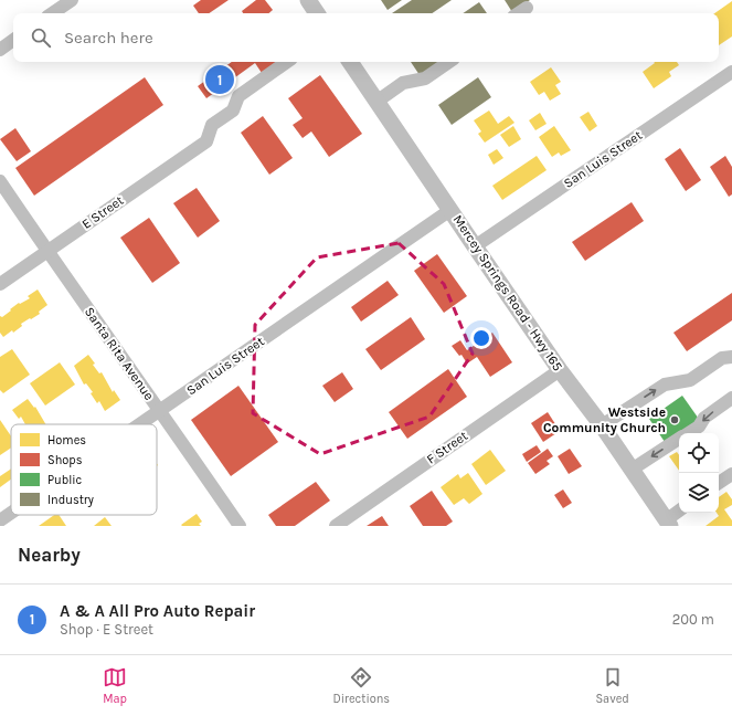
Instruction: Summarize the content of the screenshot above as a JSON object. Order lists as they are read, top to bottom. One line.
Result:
{"streets":{"main road":["Mercey Springs Road - Hwy 165"],"street":["San Luis Street","E Street","Santa Rita Avenue","F Street"]},"crossings":[["San Luis Street","Mercey Springs Road - Hwy 165"],["San Luis Street","Santa Rita Avenue"],["E Street","Santa Rita Avenue"],["Mercey Springs Road - Hwy 165","F Street"]],"places":["Westside Community Church"],"legend":["Homes","Shops","Public","Industry"],"page":{"search":"Search here","pins":"1","heading":"Nearby","list":[{"mark":"1","name":"A & A All Pro Auto Repair","note":"Shop · E Street","value":"200 m"}],"nav":["Map","Directions","Saved"]}}
